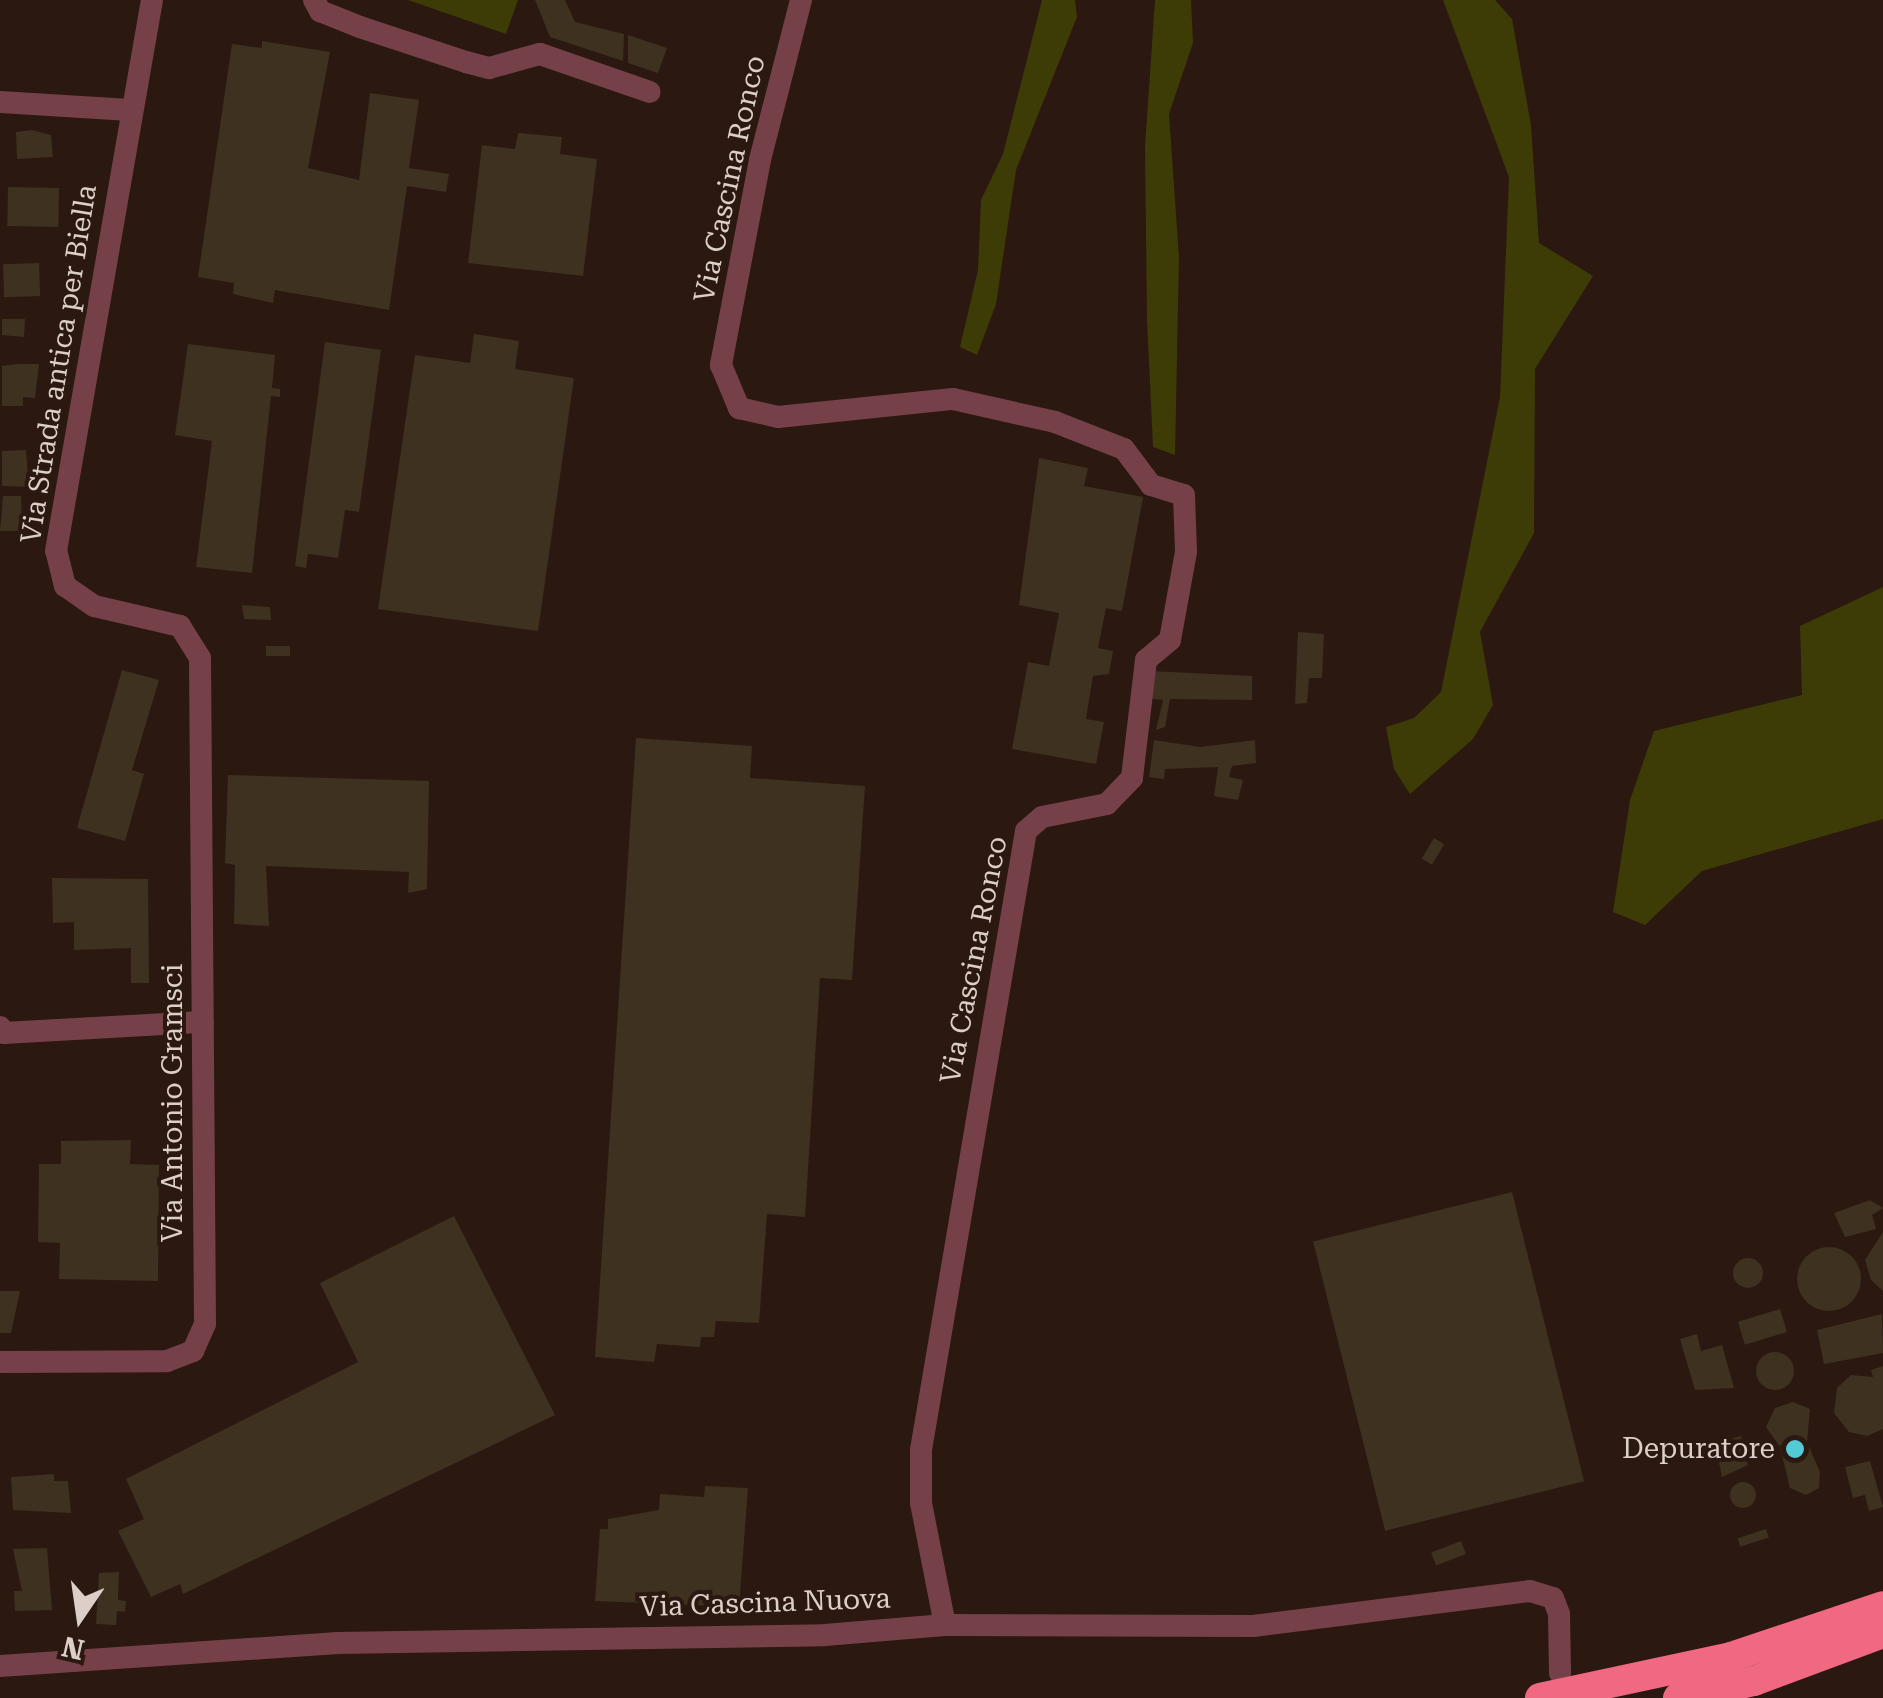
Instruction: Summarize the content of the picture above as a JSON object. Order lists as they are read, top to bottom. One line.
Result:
{"streets":{"street":["Via Cascina Ronco","Via Strada antica per Biella","Via Antonio Gramsci","Via Cascina Nuova"]},"crossings":[["Via Cascina Ronco","Via Cascina Nuova"],["Via Strada antica per Biella","Via Antonio Gramsci"]],"places":["Depuratore"],"north":"bottom"}
